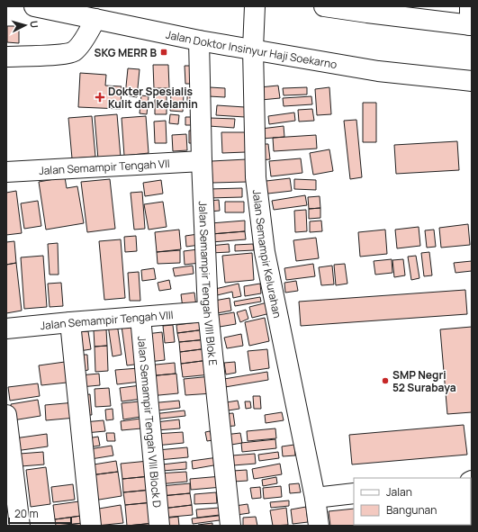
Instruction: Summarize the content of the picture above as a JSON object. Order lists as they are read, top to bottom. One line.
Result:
{"streets":{"street":["Jalan Doktor Insinyur Haji Soekarno","Jalan Semampir Tengah VII","Jalan Semampir Kelurahan","Jalan Semampir Tengah VIII Blok E","Jalan Semampir Tengah VIII","Jalan Semampir Tengah VIII Block D"]},"crossings":[["Jalan Doktor Insinyur Haji Soekarno","Jalan Semampir Kelurahan"],["Jalan Doktor Insinyur Haji Soekarno","Jalan Semampir Tengah VIII Blok E"],["Jalan Semampir Tengah VII","Jalan Semampir Tengah VIII Blok E"],["Jalan Semampir Tengah VIII Blok E","Jalan Semampir Tengah VIII"],["Jalan Semampir Tengah VIII","Jalan Semampir Tengah VIII Block D"]],"places":{"transit":["SKG MERR B"],"health":["Dokter Spesialis Kulit dan Kelamin"],"other":["SMP Negri 52 Surabaya"]},"legend":["Jalan","Bangunan"],"scale_bar":"20 m","north":"right"}
